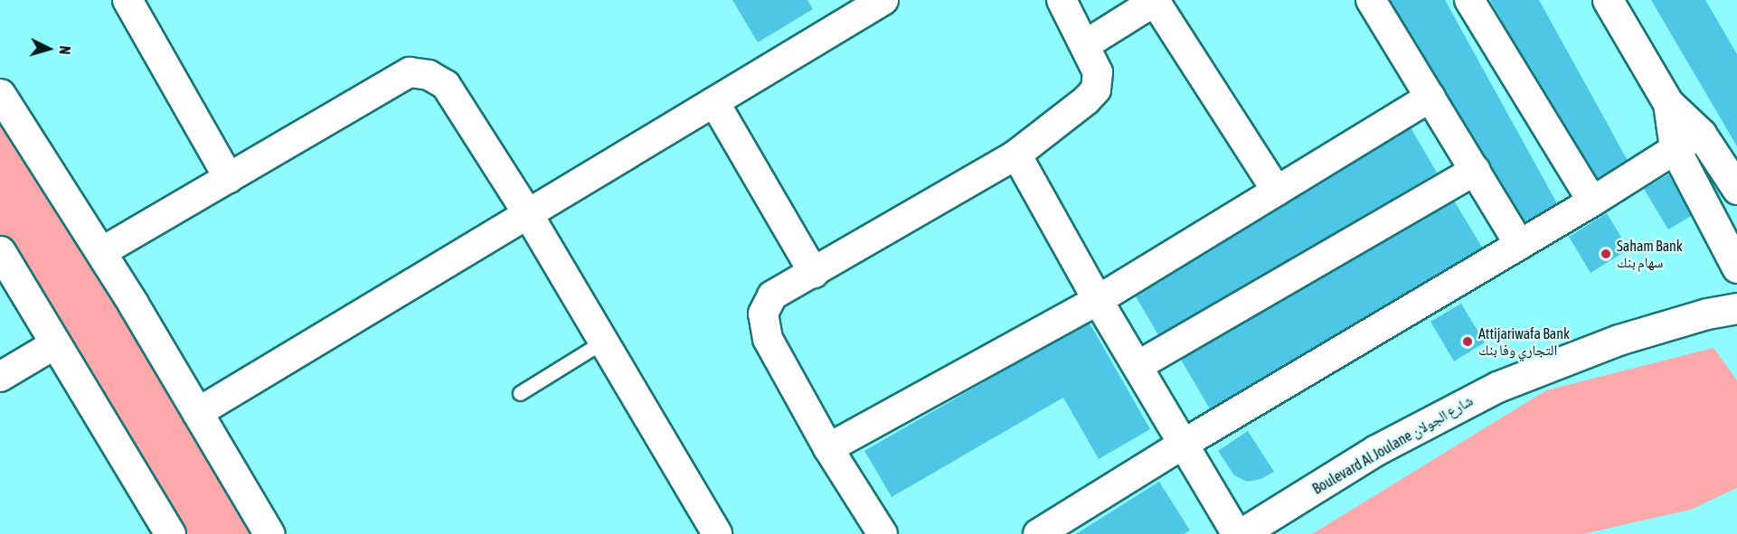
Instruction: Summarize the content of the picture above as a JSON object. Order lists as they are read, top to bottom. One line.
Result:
{"streets":{"street":["Boulevard Al Joulane شارع الجولان"]},"places":["Saham Bank سهام بنك","Attijariwafa Bank التجاري وفا بنك"],"north":"right"}
